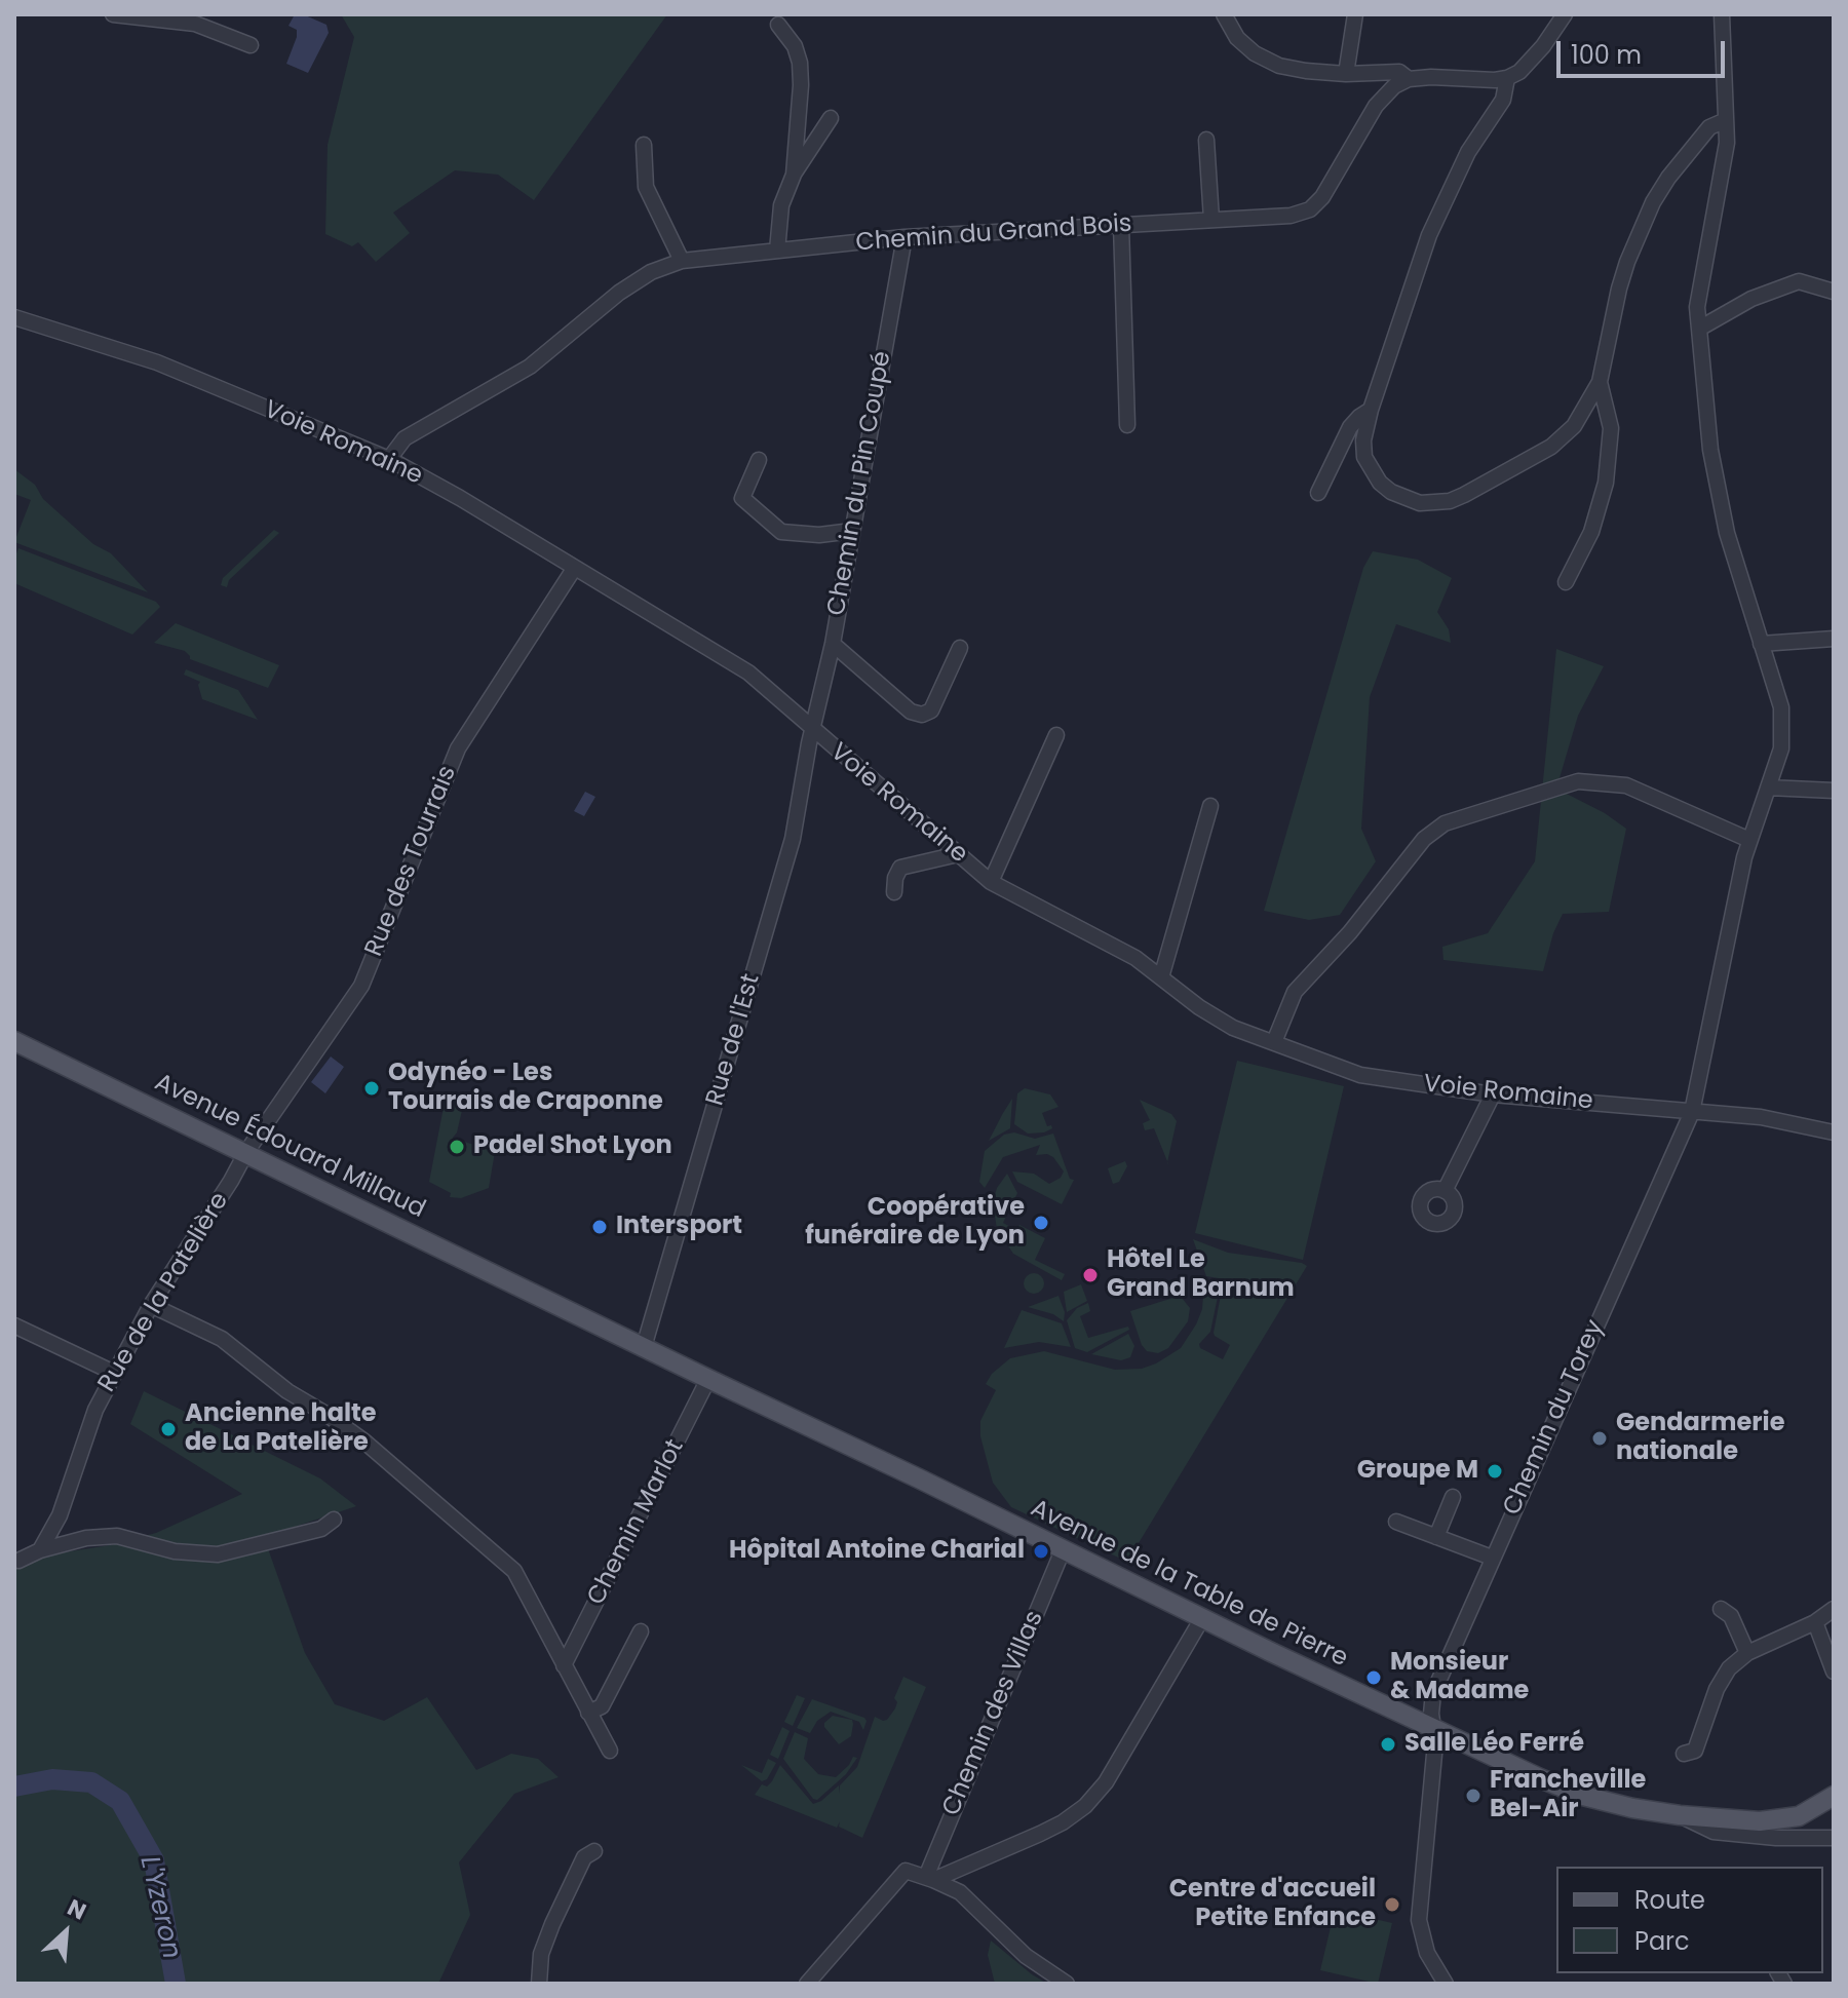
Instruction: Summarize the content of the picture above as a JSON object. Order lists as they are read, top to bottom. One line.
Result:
{"streets":{"main road":["Avenue Édouard Millaud","Avenue de la Table de Pierre"],"street":["Chemin du Grand Bois","Voie Romaine","Chemin du Pin Coupé","Rue des Tourrais","Rue de l'Est","Rue de la Patelière","Chemin du Torey","Chemin Marlot","Chemin des Villas"]},"crossings":[["Chemin du Grand Bois","Voie Romaine"],["Chemin du Grand Bois","Chemin du Pin Coupé"],["Voie Romaine","Chemin du Pin Coupé"],["Voie Romaine","Rue des Tourrais"],["Voie Romaine","Rue de l'Est"],["Voie Romaine","Chemin du Torey"],["Chemin du Pin Coupé","Rue de l'Est"],["Rue des Tourrais","Avenue Édouard Millaud"],["Rue des Tourrais","Rue de la Patelière"],["Rue de l'Est","Avenue de la Table de Pierre"],["Avenue Édouard Millaud","Rue de la Patelière"],["Avenue Édouard Millaud","Avenue de la Table de Pierre"],["Chemin du Torey","Avenue de la Table de Pierre"],["Chemin Marlot","Avenue de la Table de Pierre"],["Avenue de la Table de Pierre","Chemin des Villas"]],"water":["L'Yzeron"],"places":["Odynéo - Les Tourrais de Craponne","Padel Shot Lyon","Coopérative funéraire de Lyon","Intersport","Hôtel Le Grand Barnum","Ancienne halte de La Patelière","Gendarmerie nationale","Groupe M","Hôpital Antoine Charial","Monsieur & Madame","Salle Léo Ferré","Francheville Bel-Air","Centre d'accueil Petite Enfance"],"legend":["Route","Parc"],"scale_bar":"100 m","north":"top right"}
